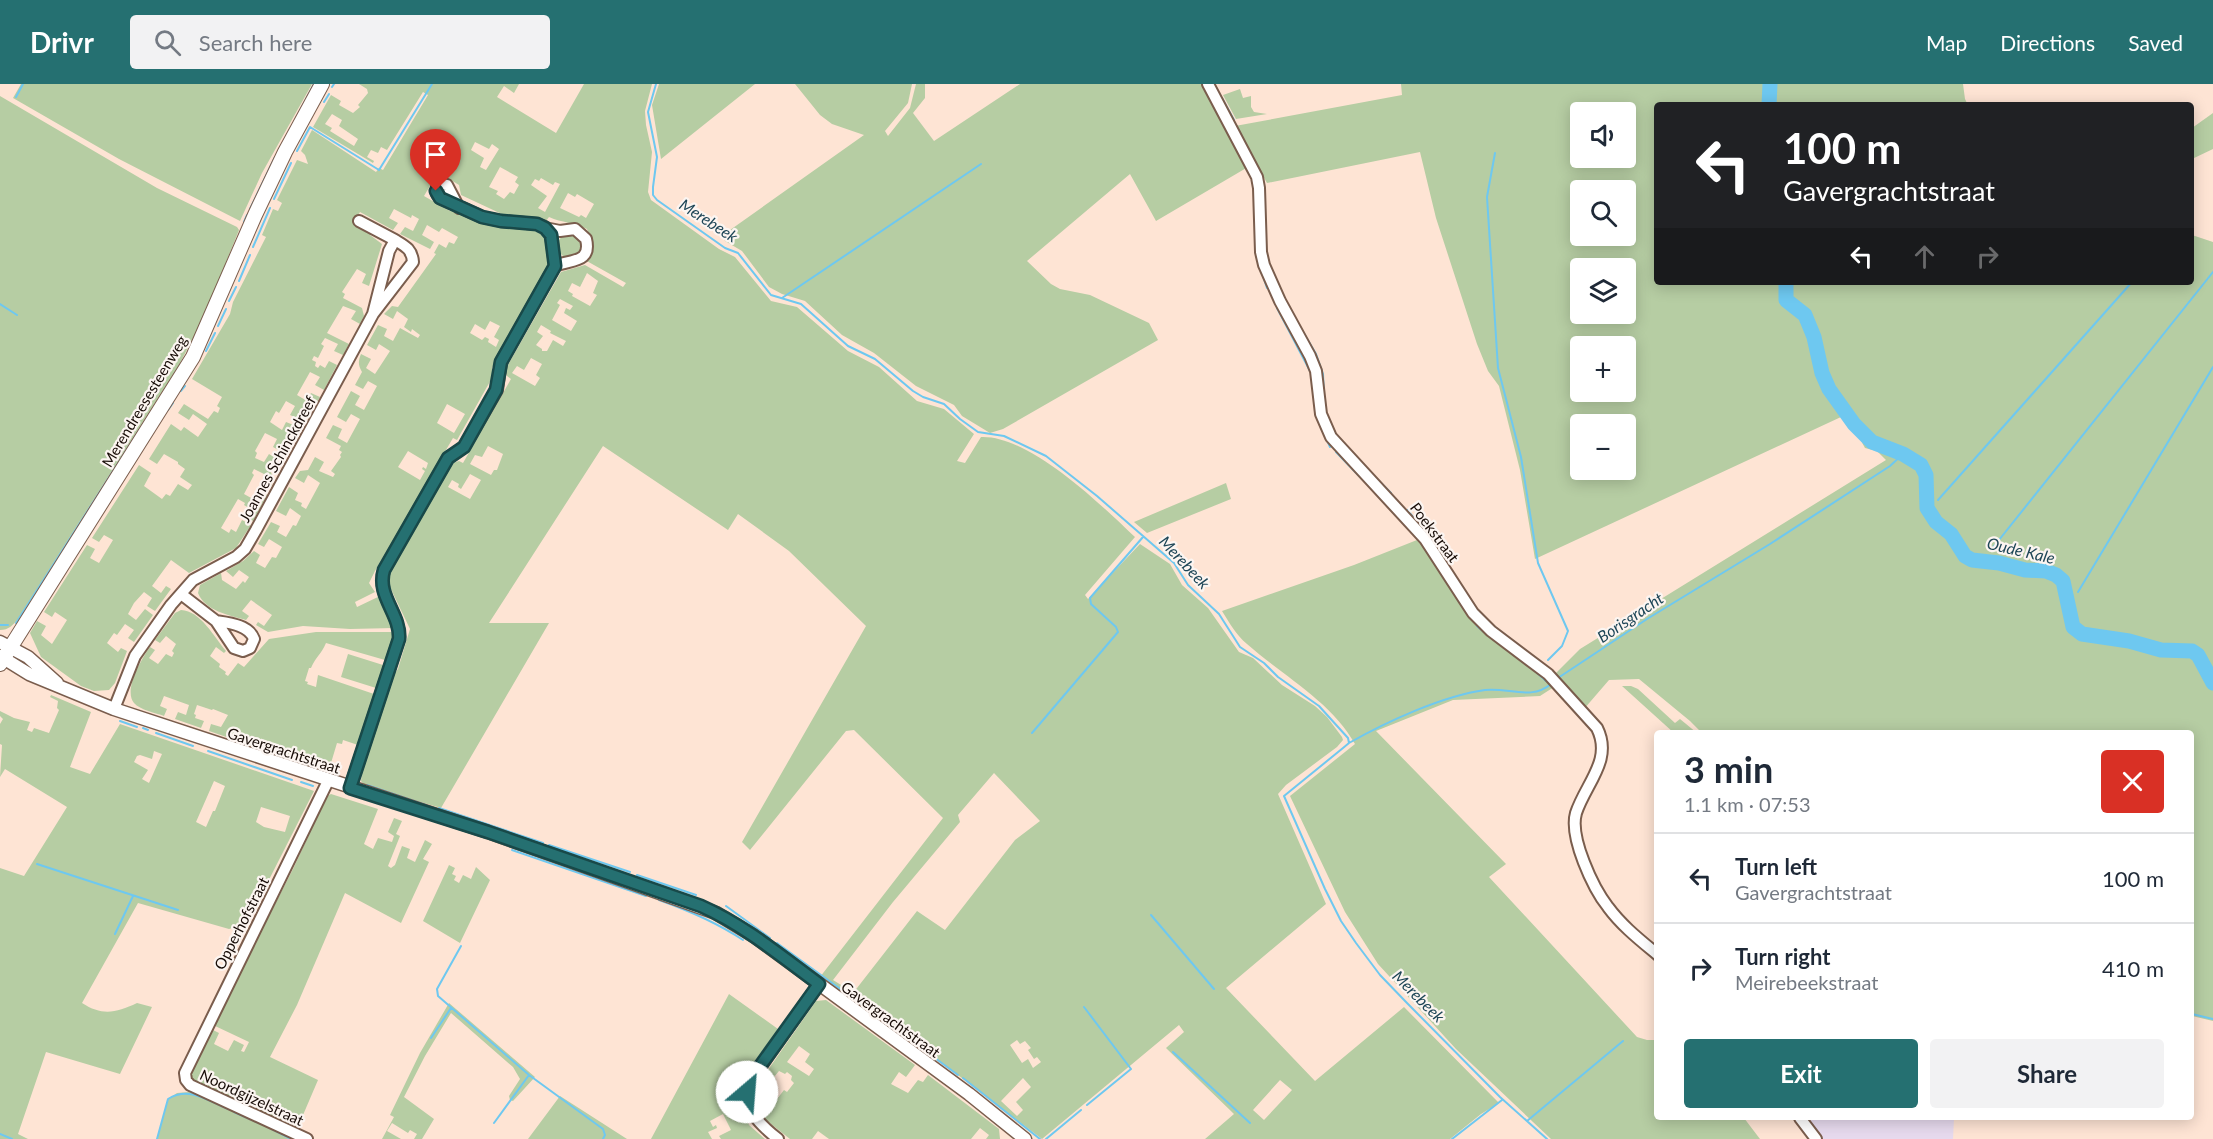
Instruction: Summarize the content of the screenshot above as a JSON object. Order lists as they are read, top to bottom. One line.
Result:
{"streets":{"main road":["Merendreesesteenweg"],"street":["Joannes Schinckdreef","Poekstraat","Gavergrachtstraat","Opperhofstraat","Noordgijzelstraat"]},"crossings":[["Merendreesesteenweg","Gavergrachtstraat"],["Joannes Schinckdreef","Gavergrachtstraat"],["Gavergrachtstraat","Opperhofstraat"],["Opperhofstraat","Noordgijzelstraat"]],"water":["Merebeek","Oude Kale","Borisgracht"],"page":{"header":"Drivr","search":"Search here","nav":["Map","Directions","Saved"],"map_buttons":["+","−"],"turn":["100 m","Gavergrachtstraat"],"heading":["3 min","1.1 km · 07:53"],"list":[{"name":"Turn left","note":"Gavergrachtstraat","value":"100 m"},{"name":"Turn right","note":"Meirebeekstraat","value":"410 m"}],"buttons":["Exit","Share"]}}
